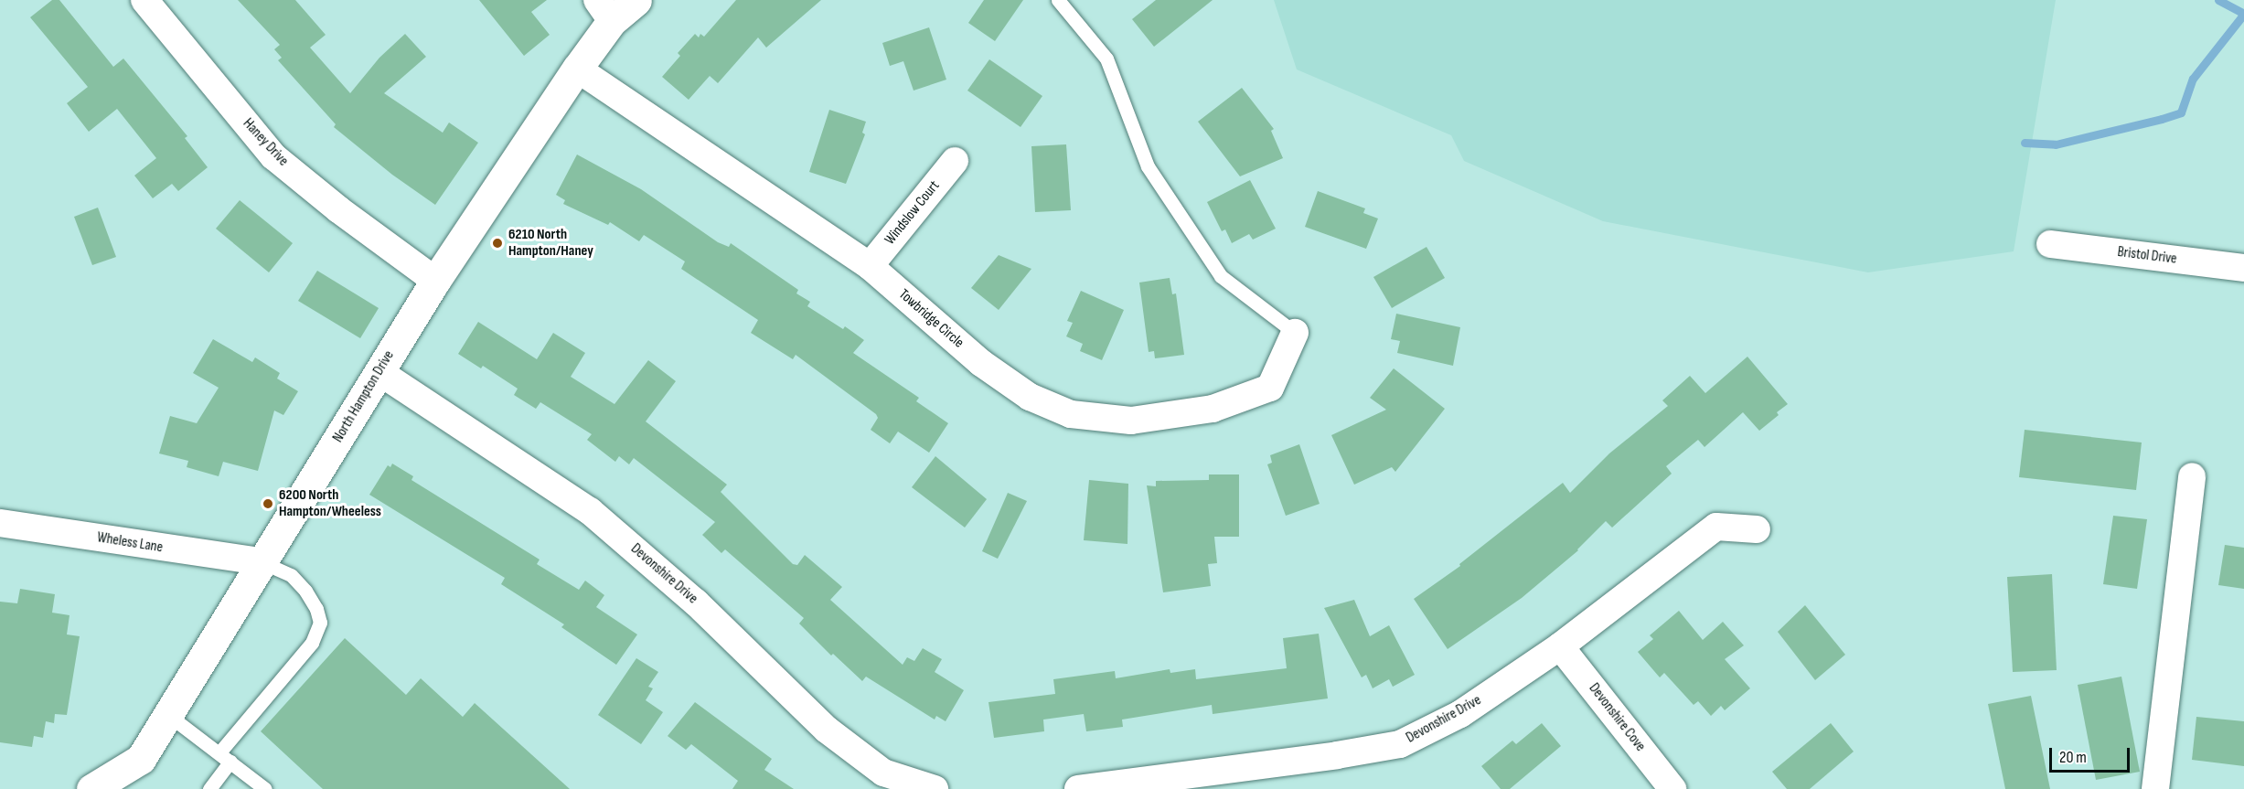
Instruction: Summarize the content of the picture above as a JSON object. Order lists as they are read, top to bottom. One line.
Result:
{"streets":{"street":["Haney Drive","Windslow Court","Bristol Drive","Towbridge Circle","North Hampton Drive","Wheless Lane","Devonshire Drive","Devonshire Cove"]},"crossings":[["Haney Drive","North Hampton Drive"],["Windslow Court","Towbridge Circle"],["Towbridge Circle","North Hampton Drive"],["North Hampton Drive","Wheless Lane"],["North Hampton Drive","Devonshire Drive"],["Devonshire Drive","Devonshire Cove"]],"places":["6210 North Hampton/Haney","6200 North Hampton/Wheeless"],"scale_bar":"20 m"}
